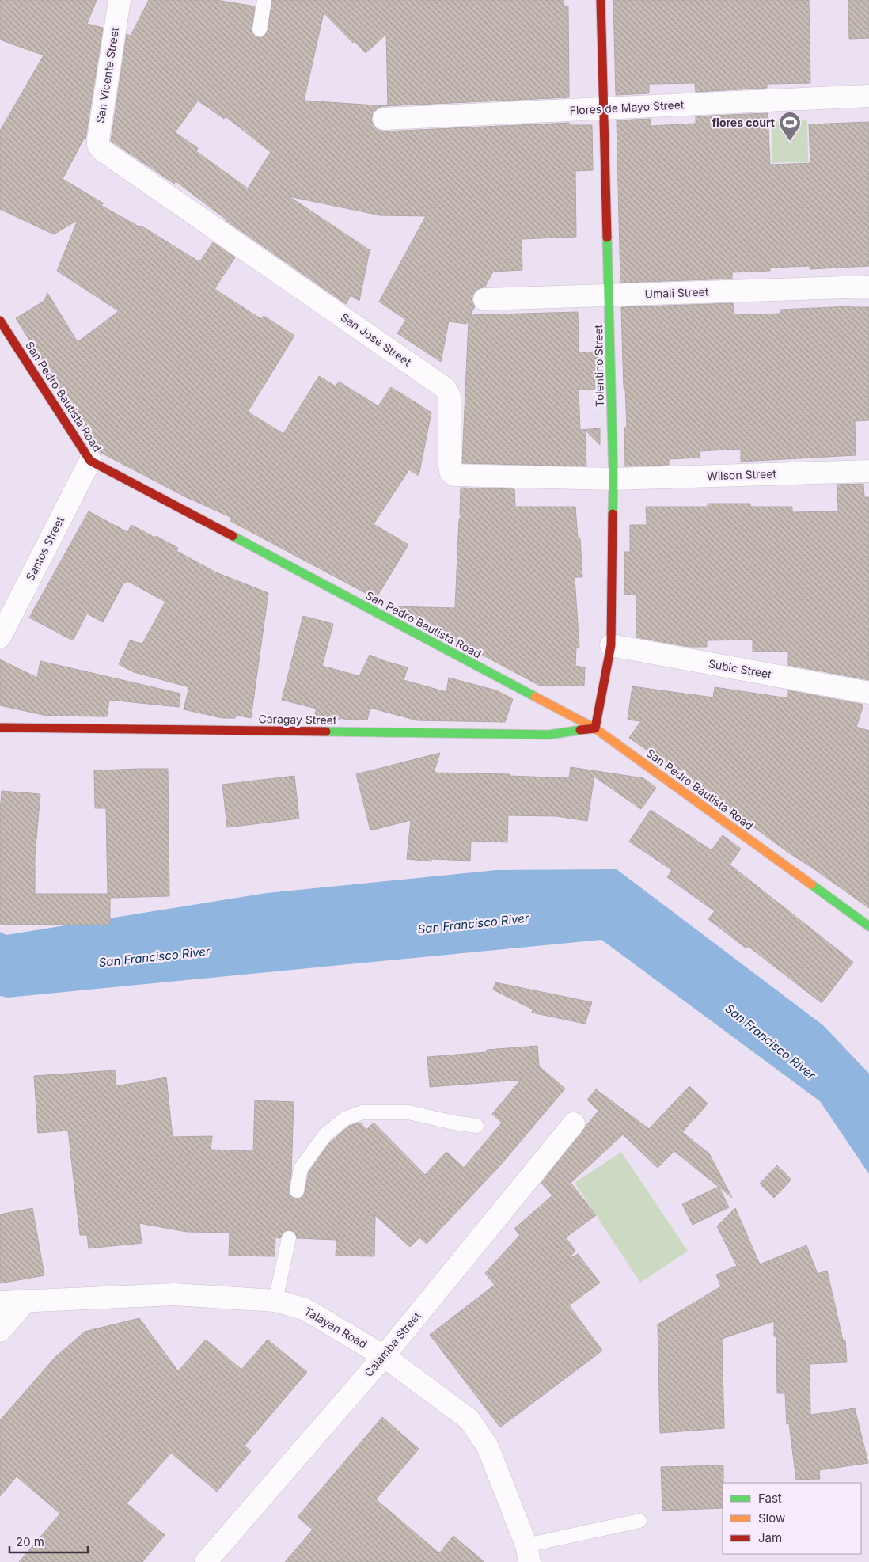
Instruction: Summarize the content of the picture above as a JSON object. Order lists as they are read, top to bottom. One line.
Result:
{"streets":{"street":["San Vicente Street","Flores de Mayo Street","Umali Street","San Jose Street","Tolentino Street","San Pedro Bautista Road","Wilson Street","Santos Street","Subic Street","Caragay Street","Talayan Road","Calamba Street"]},"crossings":[["San Vicente Street","San Jose Street"],["Flores de Mayo Street","Tolentino Street"],["Umali Street","Tolentino Street"],["San Jose Street","Tolentino Street"],["San Jose Street","Wilson Street"],["Tolentino Street","San Pedro Bautista Road"],["Tolentino Street","Wilson Street"],["Tolentino Street","Subic Street"],["Tolentino Street","Caragay Street"],["San Pedro Bautista Road","Santos Street"],["San Pedro Bautista Road","Caragay Street"],["Talayan Road","Calamba Street"]],"water":["San Francisco River"],"places":{"sports":["flores court"]},"legend":["Fast","Slow","Jam"],"scale_bar":"20 m"}
